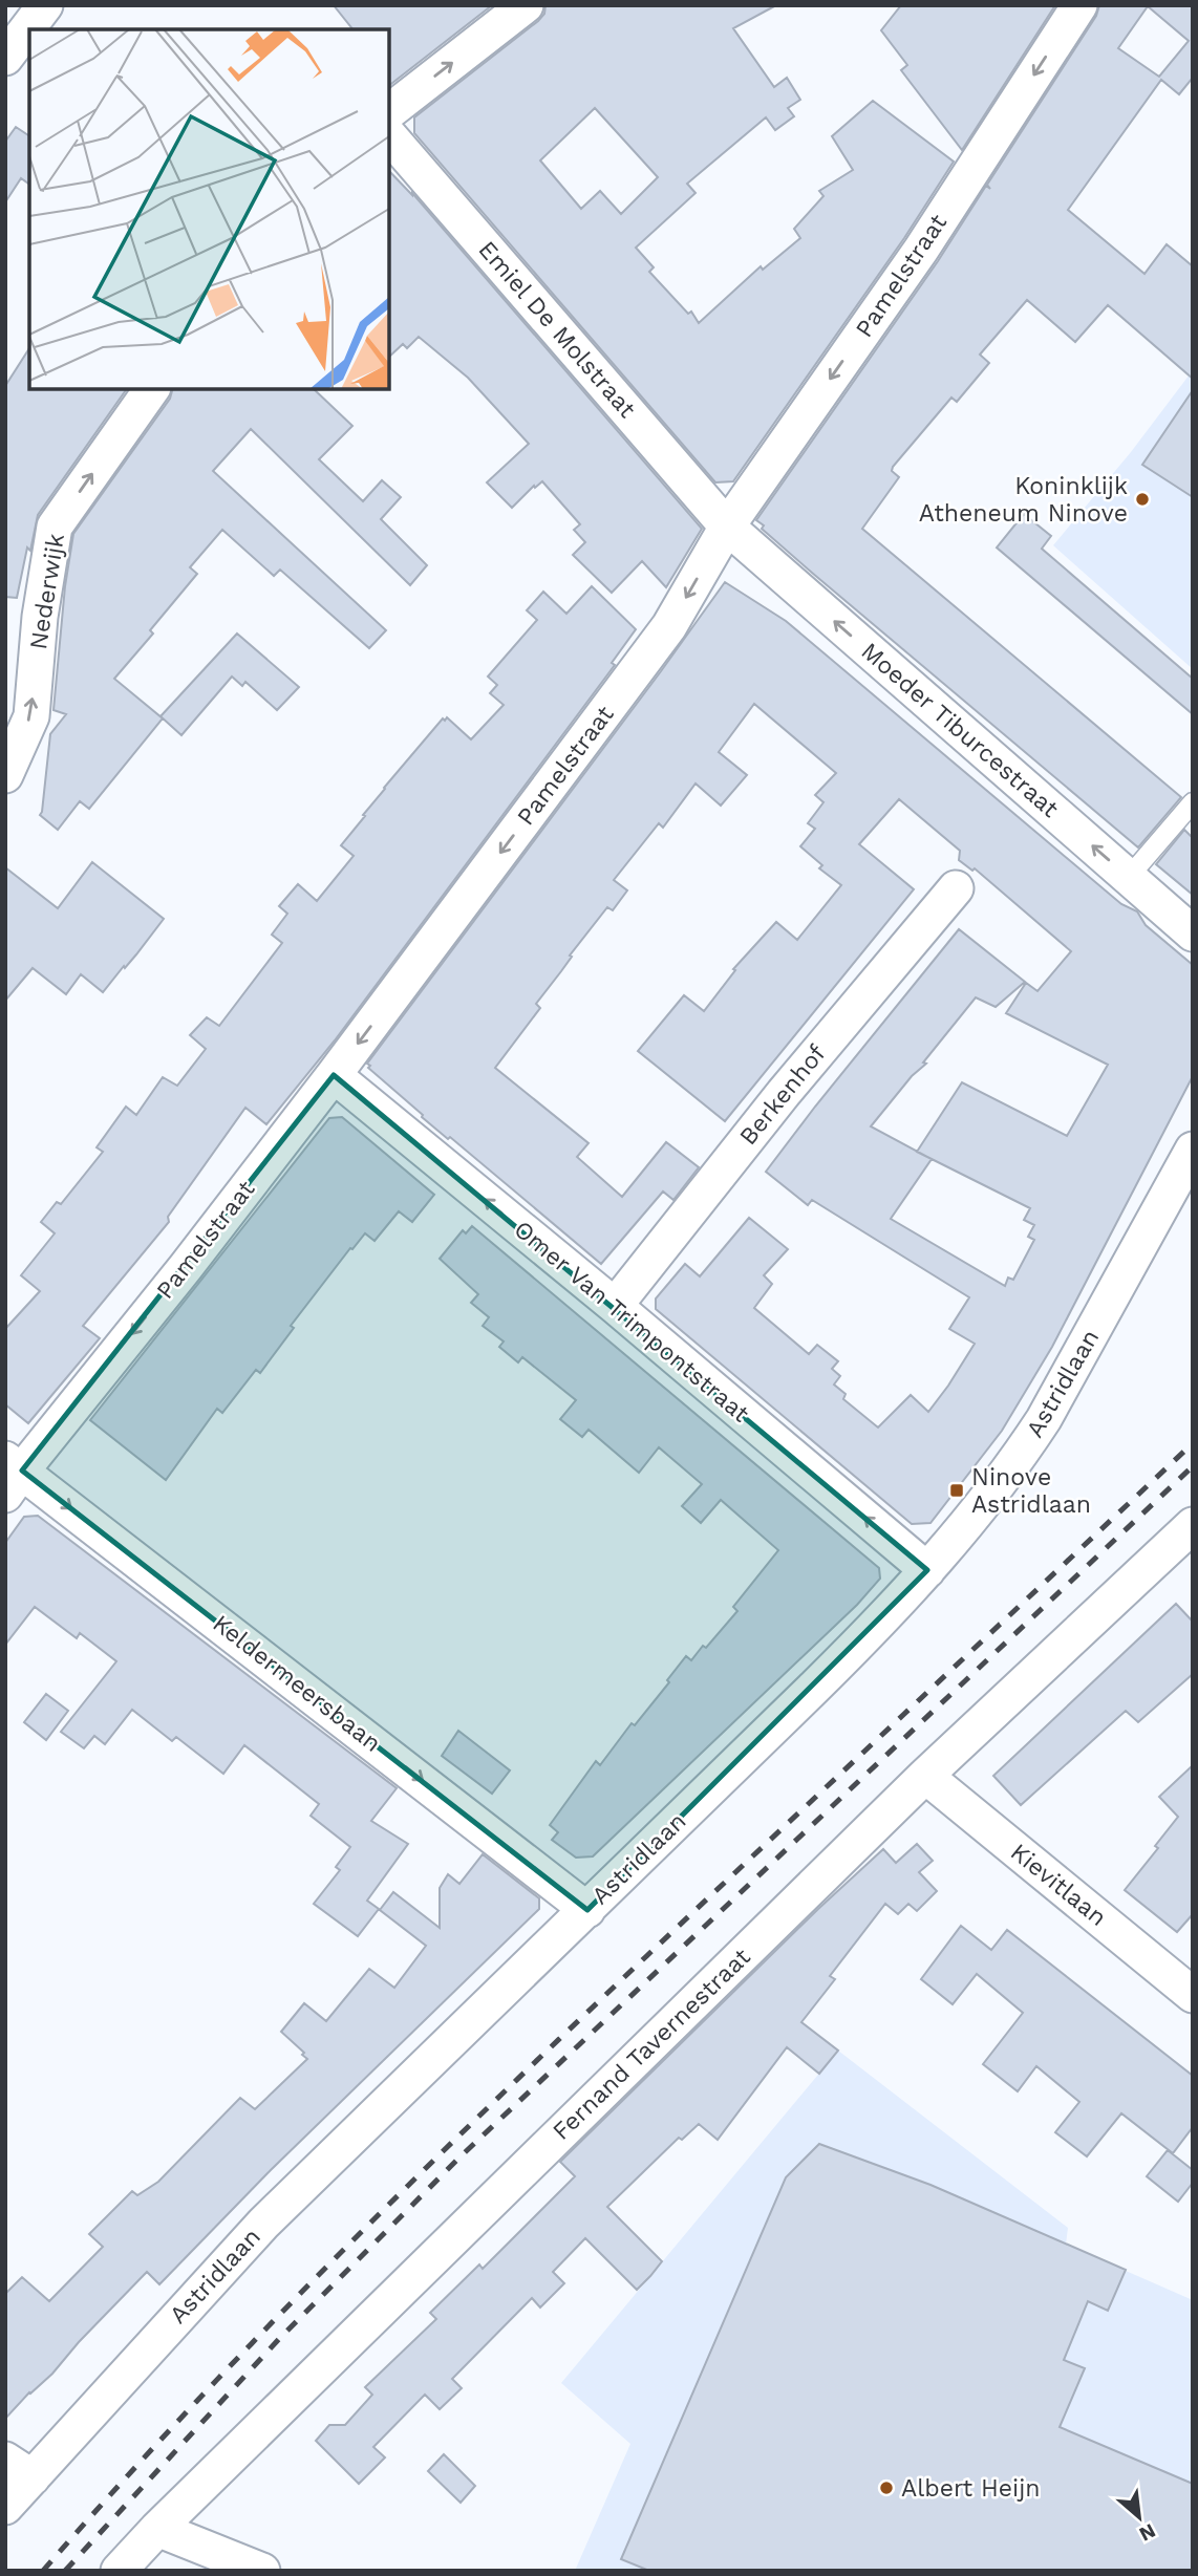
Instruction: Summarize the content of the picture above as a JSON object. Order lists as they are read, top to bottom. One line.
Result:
{"streets":{"street":["Pamelstraat","Emiel De Molstraat","Nederwijk","Moeder Tiburcestraat","Berkenhof","Omer Van Trimpontstraat","Astridlaan","Keldermeersbaan","Kievitlaan","Fernand Tavernestraat"]},"crossings":[["Pamelstraat","Emiel De Molstraat"],["Pamelstraat","Moeder Tiburcestraat"],["Pamelstraat","Omer Van Trimpontstraat"],["Pamelstraat","Keldermeersbaan"],["Emiel De Molstraat","Moeder Tiburcestraat"],["Berkenhof","Omer Van Trimpontstraat"],["Omer Van Trimpontstraat","Astridlaan"],["Astridlaan","Keldermeersbaan"],["Kievitlaan","Fernand Tavernestraat"]],"one_way":["Pamelstraat","Nederwijk","Moeder Tiburcestraat","Omer Van Trimpontstraat","Keldermeersbaan"],"places":{"other":["Koninklijk Atheneum Ninove","Albert Heijn"],"transit":["Ninove Astridlaan"]},"north":"bottom right"}
